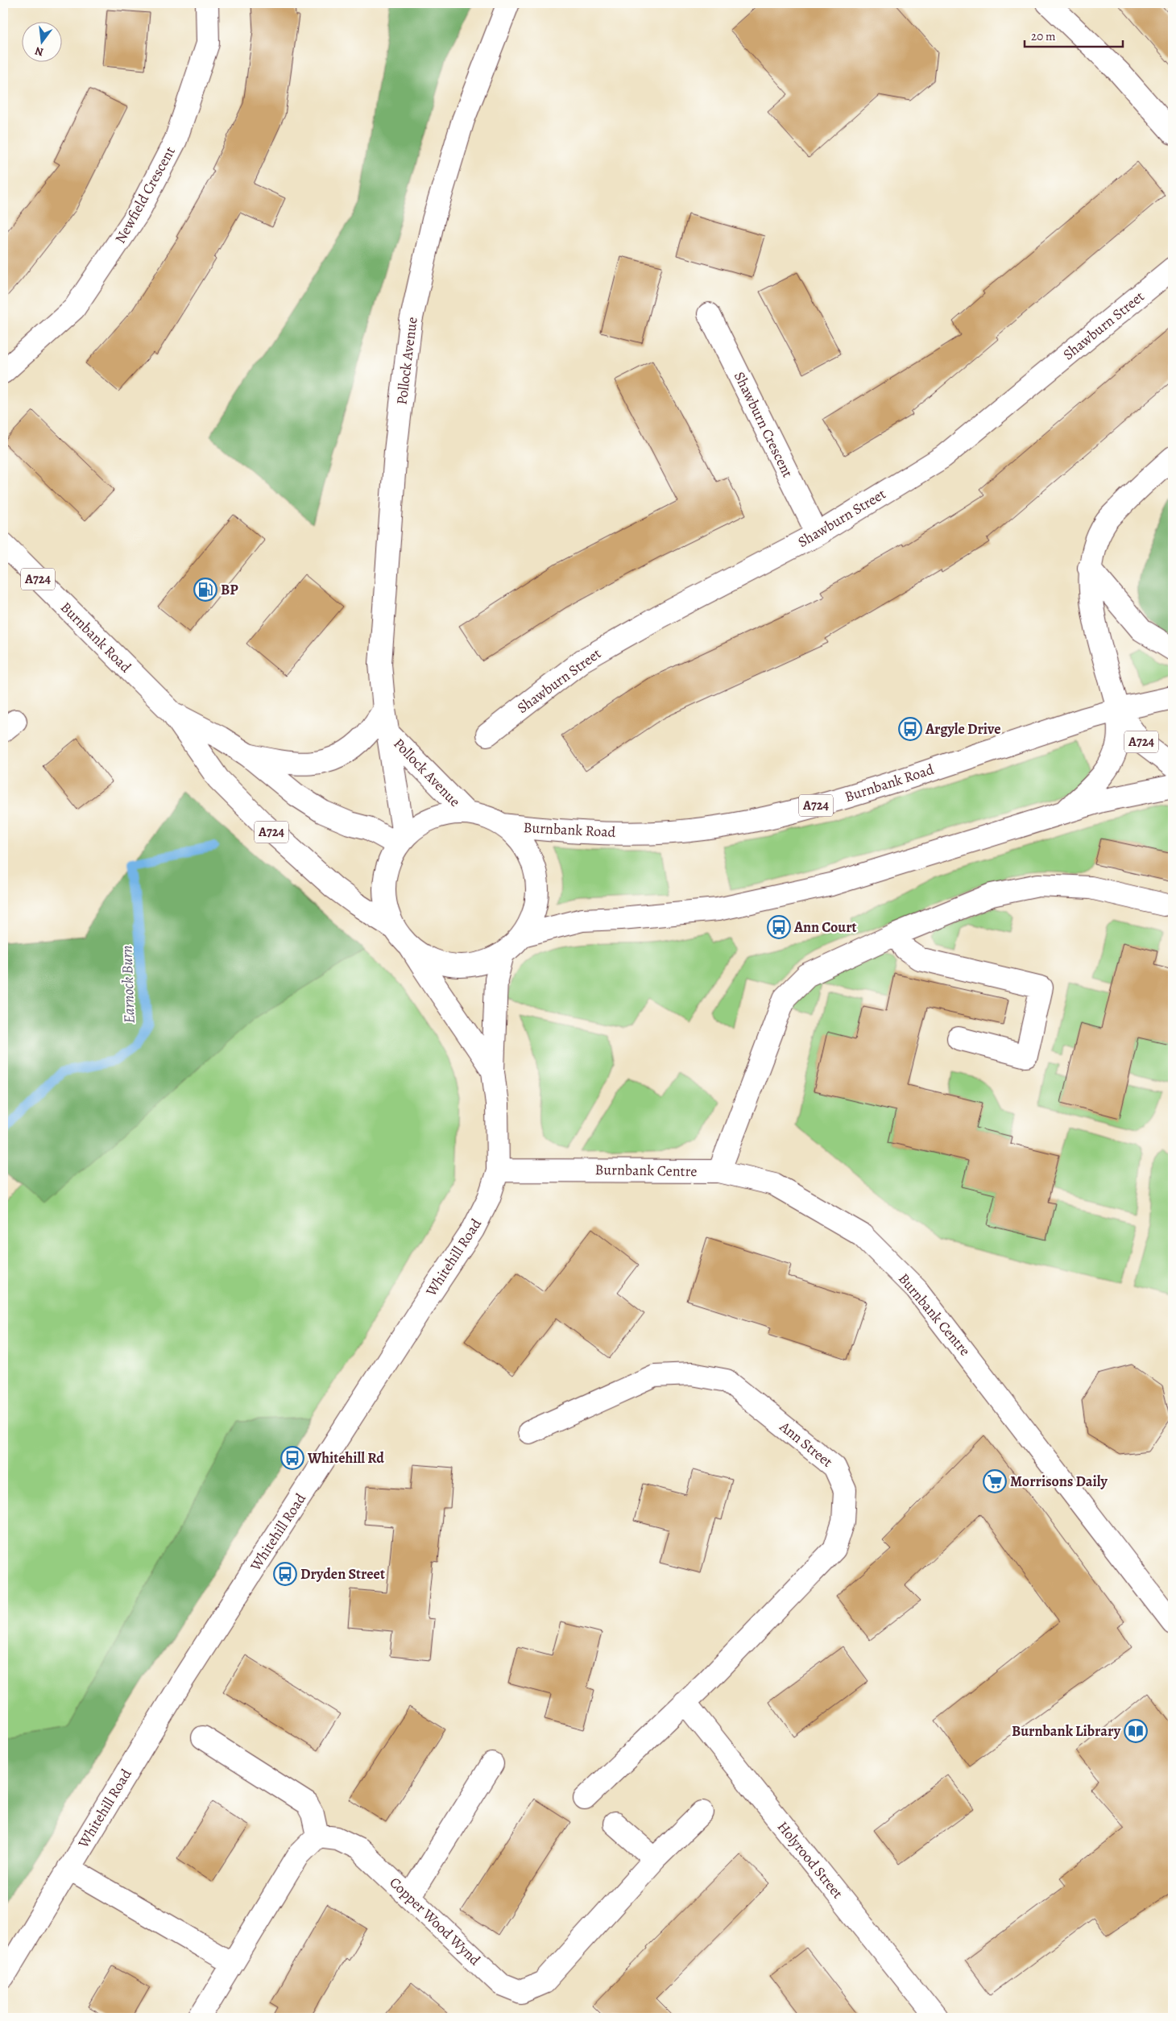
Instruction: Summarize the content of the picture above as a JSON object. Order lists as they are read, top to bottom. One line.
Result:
{"streets":{"street":["Newfield Crescent","Shawburn Street","Pollock Avenue","Shawburn Crescent","A724","Burnbank Road","Burnbank Centre","Whitehill Road","Ann Street","Holyrood Street","Copper Wood Wynd"]},"crossings":[["Shawburn Street","Shawburn Crescent"],["Pollock Avenue","A724"],["Pollock Avenue","Burnbank Road"],["A724","Burnbank Road"],["A724","Whitehill Road"],["Burnbank Centre","Whitehill Road"],["Ann Street","Holyrood Street"]],"water":["Earnock Burn"],"places":{"fuel station":["BP"],"bus stop":["Argyle Drive","Ann Court","Whitehill Rd","Dryden Street"],"supermarket":["Morrisons Daily"],"library":["Burnbank Library"]},"scale_bar":"20 m","north":"bottom"}
